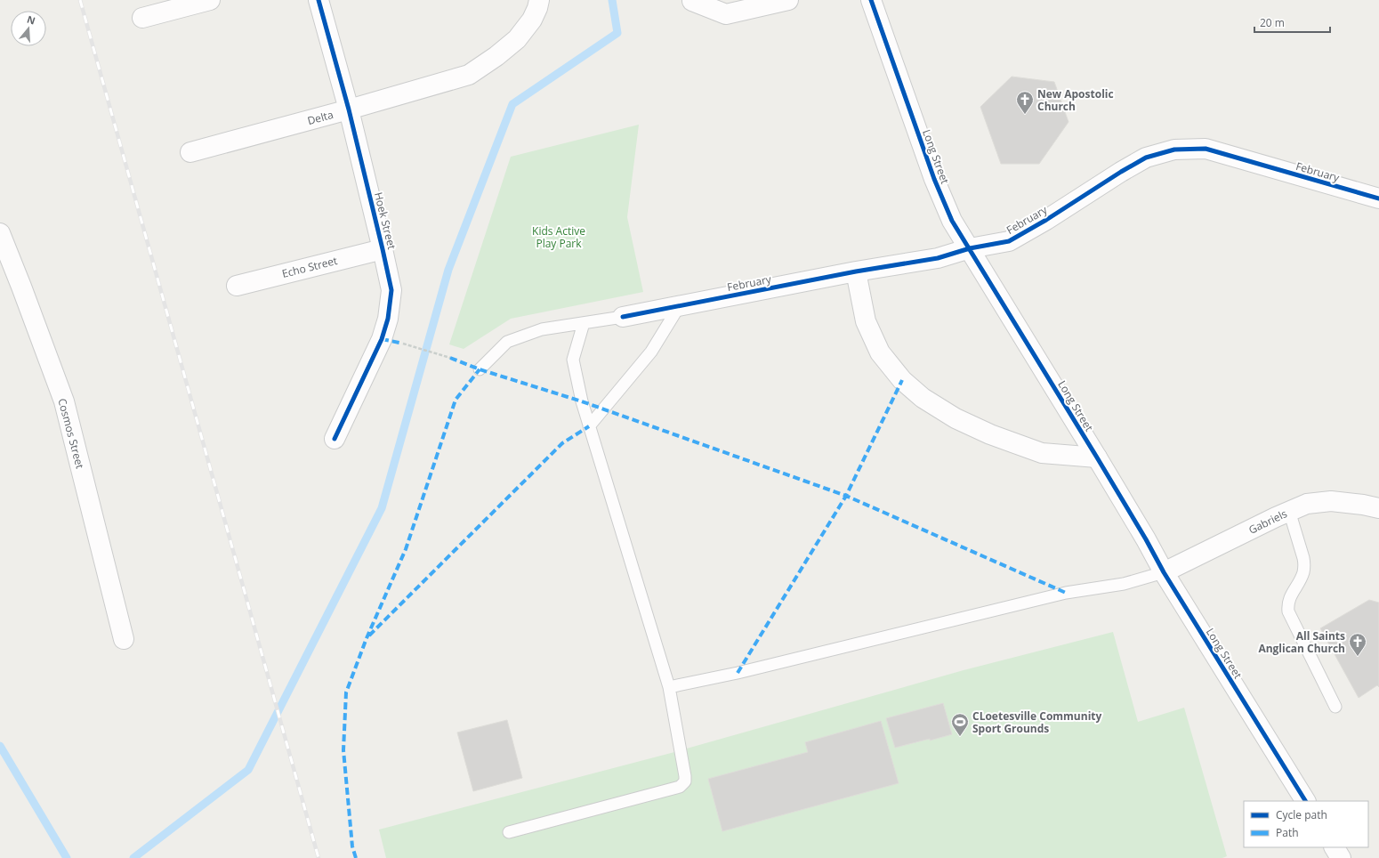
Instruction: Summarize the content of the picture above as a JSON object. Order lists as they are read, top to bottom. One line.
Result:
{"streets":{"street":["Delta","Long Street","February","Hoek Street","Echo Street","Cosmos Street","Gabriels"]},"crossings":[["Delta","Hoek Street"],["Long Street","February"],["Long Street","Gabriels"],["Hoek Street","Echo Street"]],"parks":["Kids Active Play Park"],"places":{"church":["New Apostolic Church","All Saints Anglican Church"],"sports":["CLoetesville Community Sport Grounds"]},"legend":["Cycle path","Path"],"scale_bar":"20 m","north":"top"}
